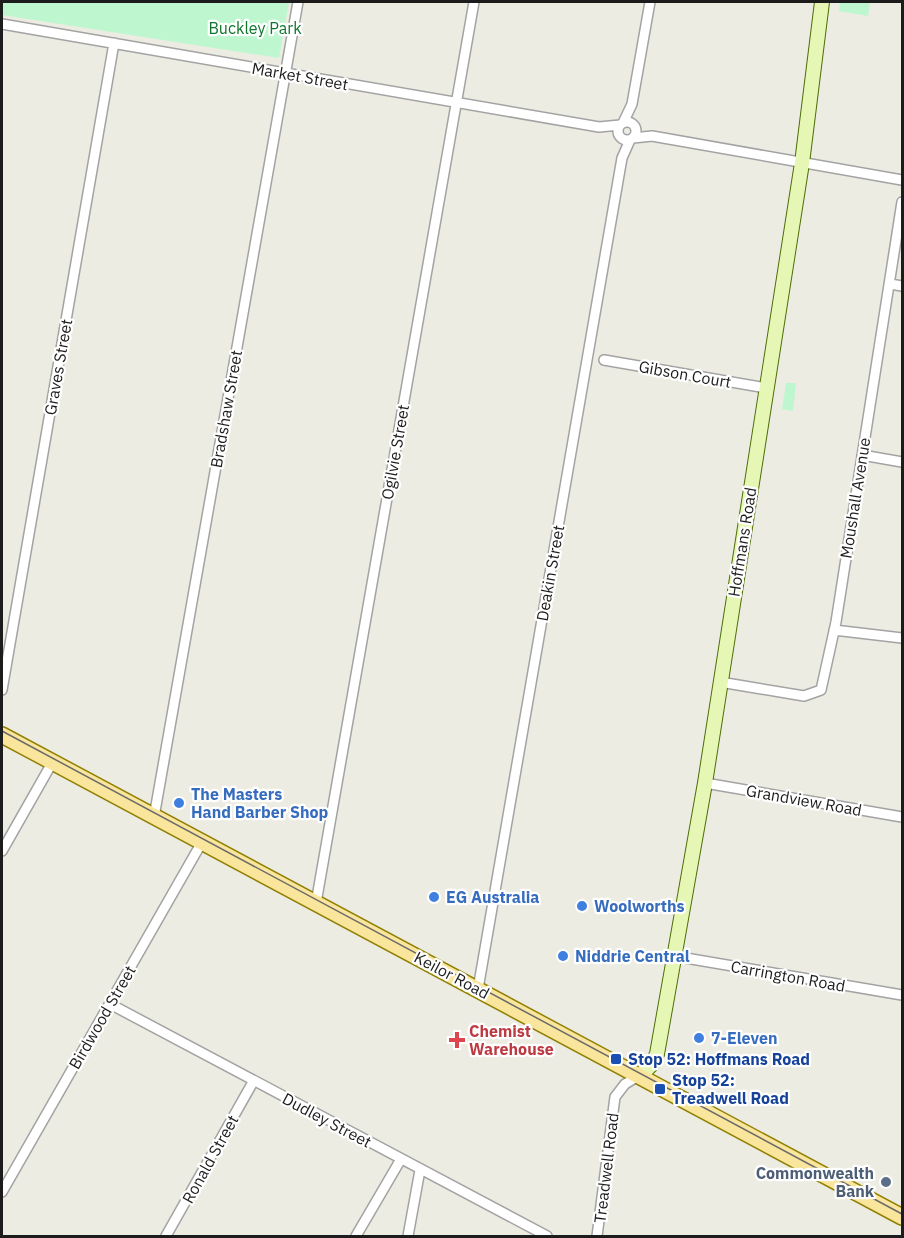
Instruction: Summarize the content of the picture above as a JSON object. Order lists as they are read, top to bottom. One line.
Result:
{"streets":{"main road":["Hoffmans Road","Keilor Road"],"street":["Market Street","Graves Street","Gibson Court","Bradshaw Street","Ogilvie Street","Moushall Avenue","Deakin Street","Grandview Road","Carrington Road","Birdwood Street","Dudley Street","Ronald Street","Treadwell Road"]},"crossings":[["Market Street","Graves Street"],["Market Street","Bradshaw Street"],["Market Street","Ogilvie Street"],["Market Street","Hoffmans Road"],["Market Street","Deakin Street"],["Gibson Court","Hoffmans Road"],["Bradshaw Street","Keilor Road"],["Ogilvie Street","Keilor Road"],["Moushall Avenue","Hoffmans Road"],["Hoffmans Road","Grandview Road"],["Hoffmans Road","Keilor Road"],["Hoffmans Road","Carrington Road"],["Hoffmans Road","Treadwell Road"],["Deakin Street","Keilor Road"],["Keilor Road","Birdwood Street"],["Keilor Road","Treadwell Road"],["Birdwood Street","Dudley Street"],["Dudley Street","Ronald Street"]],"parks":["Buckley Park"],"places":{"other":["The Masters Hand Barber Shop","EG Australia","Woolworths","Niddrie Central","7-Eleven","Commonwealth Bank"],"health":["Chemist Warehouse"],"transit":["Stop 52: Hoffmans Road","Stop 52: Treadwell Road"]}}
